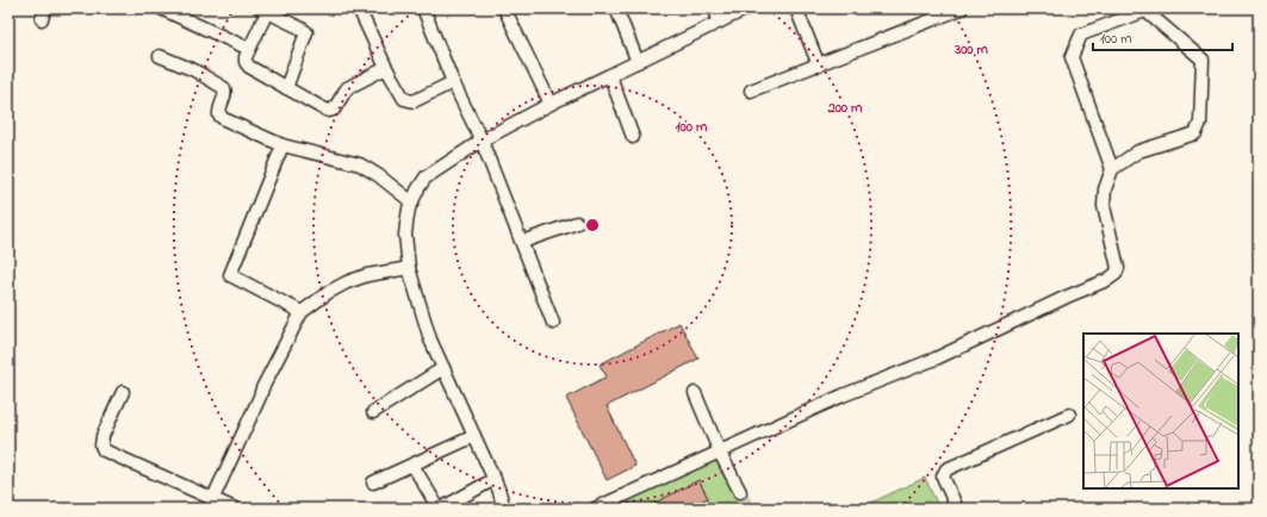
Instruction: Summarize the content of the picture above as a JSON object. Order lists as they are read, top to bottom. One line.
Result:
{"scale_bar":"100 m","rings":["300 m","200 m","100 m"]}
